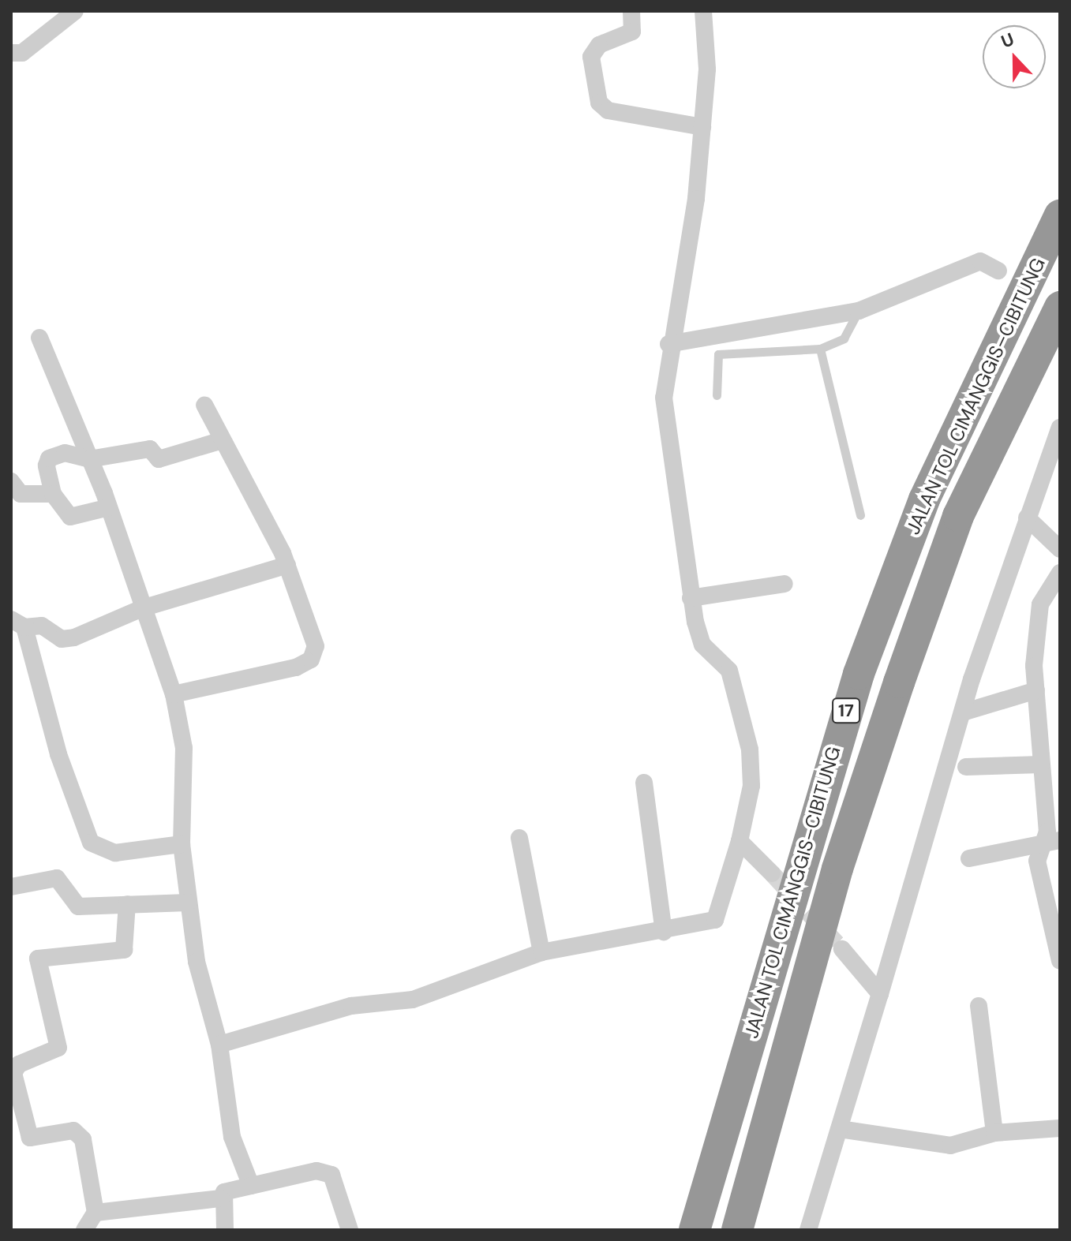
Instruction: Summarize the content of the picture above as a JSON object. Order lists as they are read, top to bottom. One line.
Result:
{"streets":{"highway":["JALAN TOL CIMANGGIS–CIBITUNG","17"]},"north":"top"}
